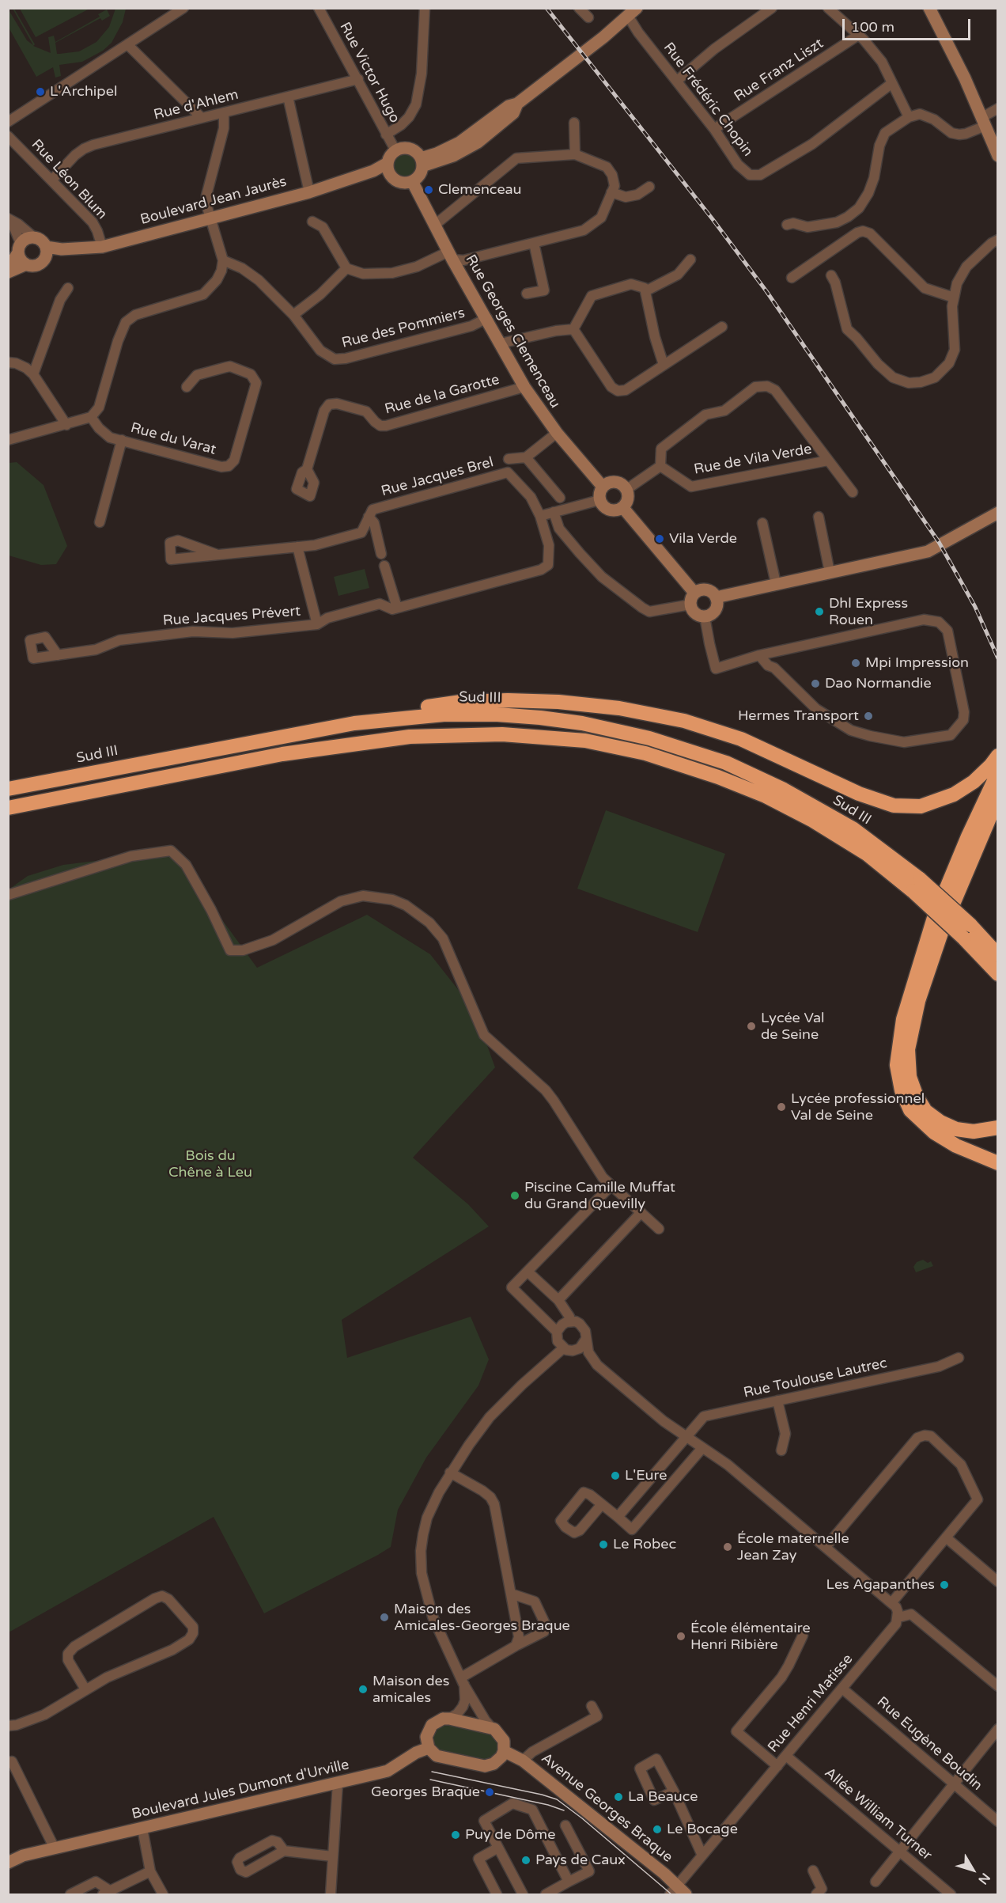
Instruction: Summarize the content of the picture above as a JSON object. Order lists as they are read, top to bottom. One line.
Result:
{"streets":{"highway":["Sud III"],"street":["Rue Franz Liszt","Rue Victor Hugo","Rue Frédéric Chopin","Rue d'Ahlem","Rue Léon Blum","Boulevard Jean Jaurès","Rue des Pommiers","Rue Georges Clemenceau","Rue de la Garotte","Rue du Varat","Rue de Vila Verde","Rue Jacques Brel","Rue Jacques Prévert","Rue Toulouse Lautrec","Rue Henri Matisse","Rue Eugène Boudin","Boulevard Jules Dumont d'Urville","Avenue Georges Braque","Allée William Turner"]},"crossings":[["Rue Franz Liszt","Rue Frédéric Chopin"],["Rue Victor Hugo","Rue d'Ahlem"],["Rue Victor Hugo","Boulevard Jean Jaurès"],["Rue Victor Hugo","Rue Georges Clemenceau"],["Rue d'Ahlem","Rue Léon Blum"],["Rue Léon Blum","Boulevard Jean Jaurès"],["Boulevard Jean Jaurès","Rue Georges Clemenceau"],["Rue des Pommiers","Rue Georges Clemenceau"],["Rue Georges Clemenceau","Rue de la Garotte"],["Rue Jacques Brel","Rue Jacques Prévert"],["Rue Henri Matisse","Rue Eugène Boudin"],["Rue Henri Matisse","Avenue Georges Braque"],["Rue Henri Matisse","Allée William Turner"]],"parks":["Bois du Chêne à Leu"],"places":["L'Archipel","Clemenceau","Vila Verde","Dhl Express Rouen","Mpi Impression","Dao Normandie","Hermes Transport","Lycée Val de Seine","Lycée professionnel Val de Seine","Piscine Camille Muffat du Grand Quevilly","L'Eure","Le Robec","École maternelle Jean Zay","Les Agapanthes","Maison des Amicales-Georges Braque","École élémentaire Henri Ribière","Maison des amicales","Georges Braque","La Beauce","Le Bocage","Puy de Dôme","Pays de Caux"],"scale_bar":"100 m","north":"bottom right"}
